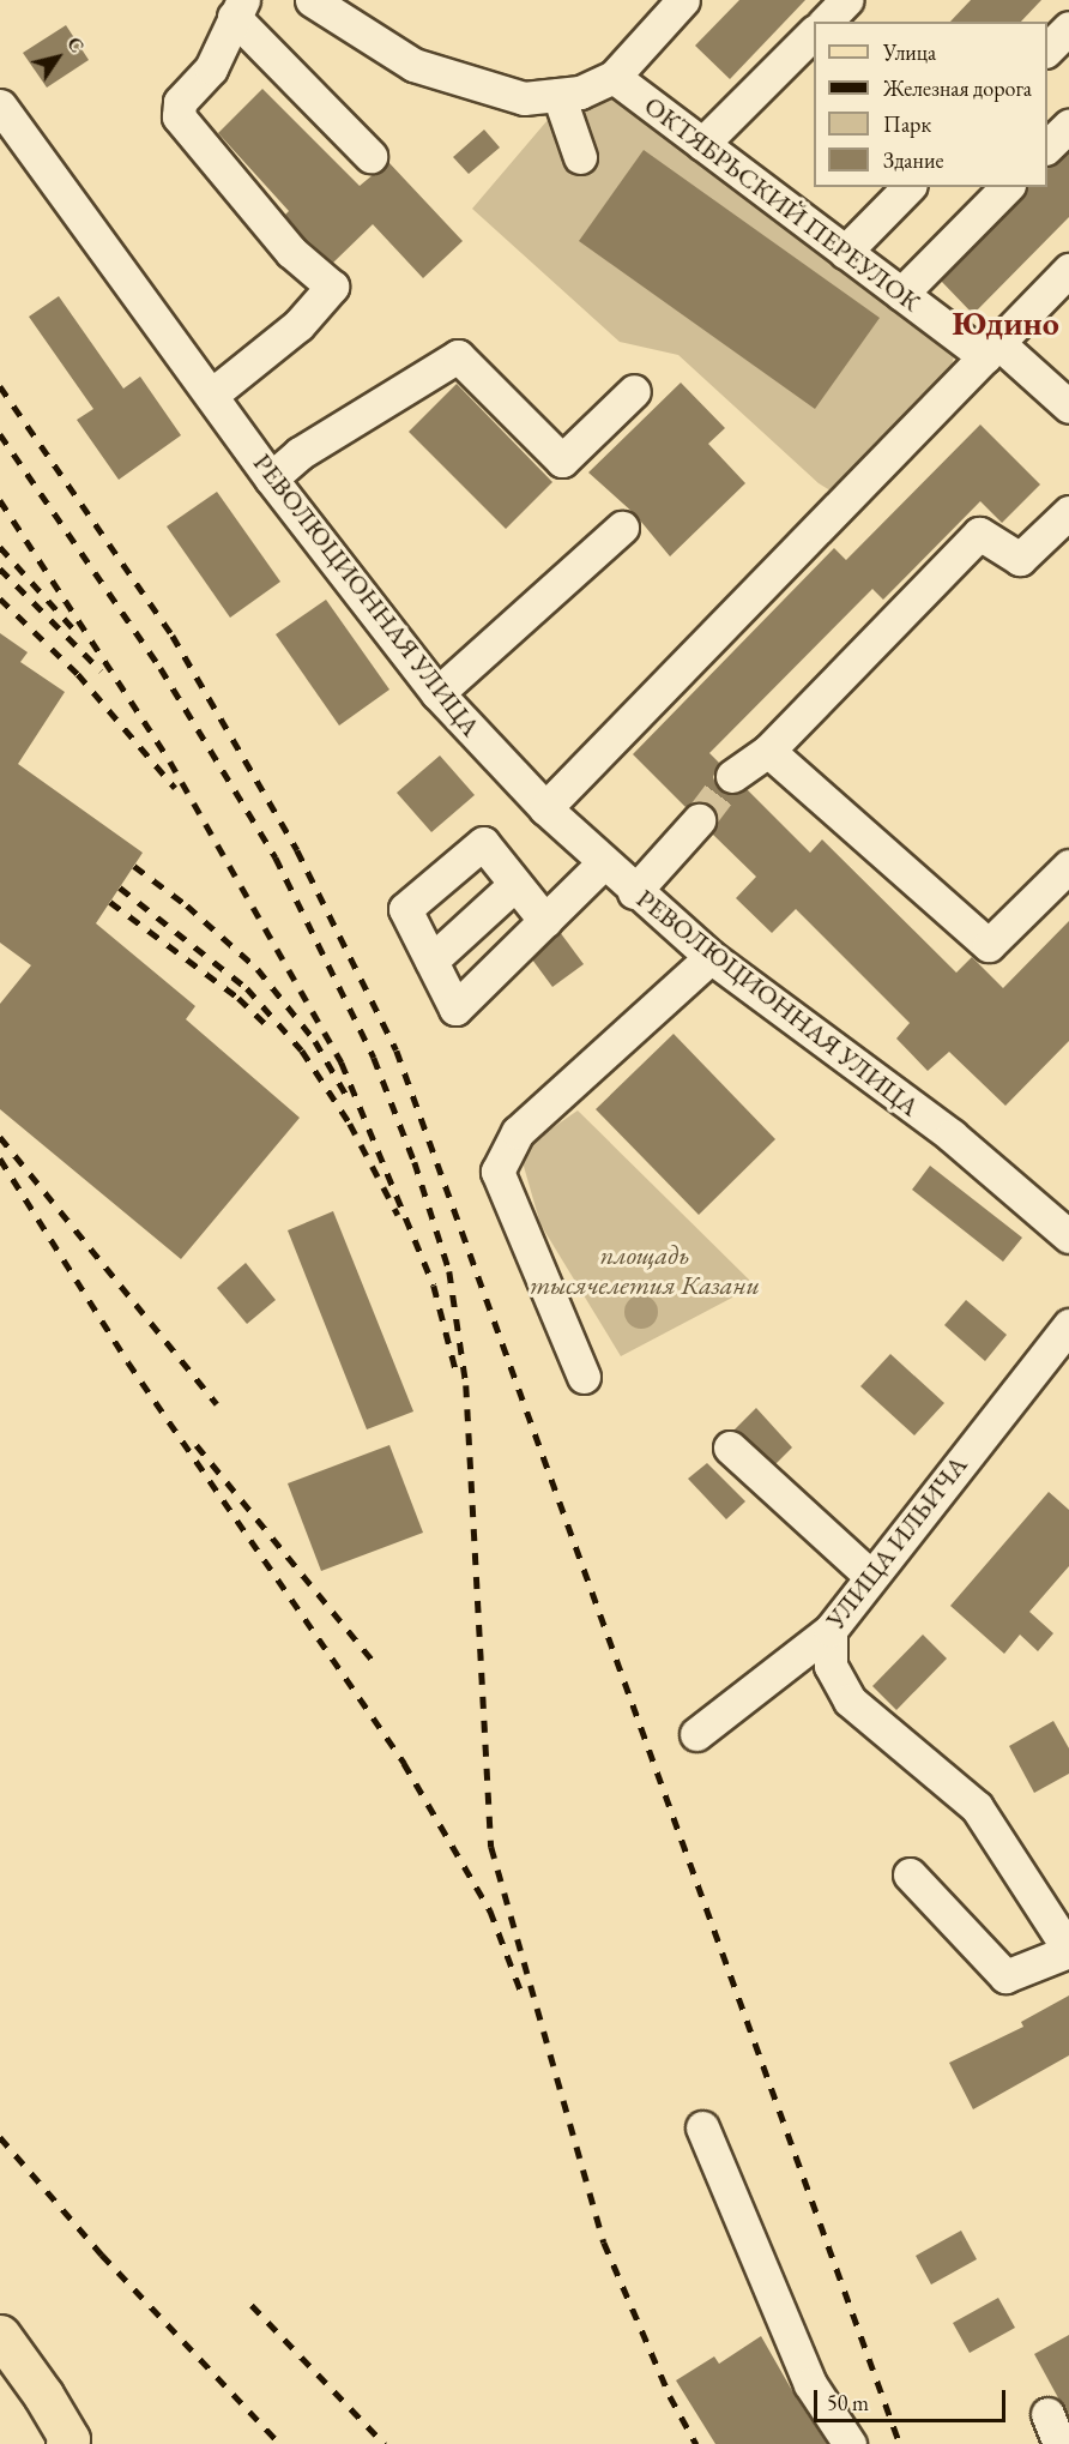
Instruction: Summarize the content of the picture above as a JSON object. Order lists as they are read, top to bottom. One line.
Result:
{"streets":{"street":["ОКТЯБРЬСКИЙ ПЕРЕУЛОК","РЕВОЛЮЦИОННАЯ УЛИЦА","УЛИЦА ИЛЬИЧА"]},"districts":["Юдино"],"parks":["площадь тысячелетия Казани"],"legend":["Улица","Железная дорога","Парк","Здание"],"scale_bar":"50 m","north":"top right"}
